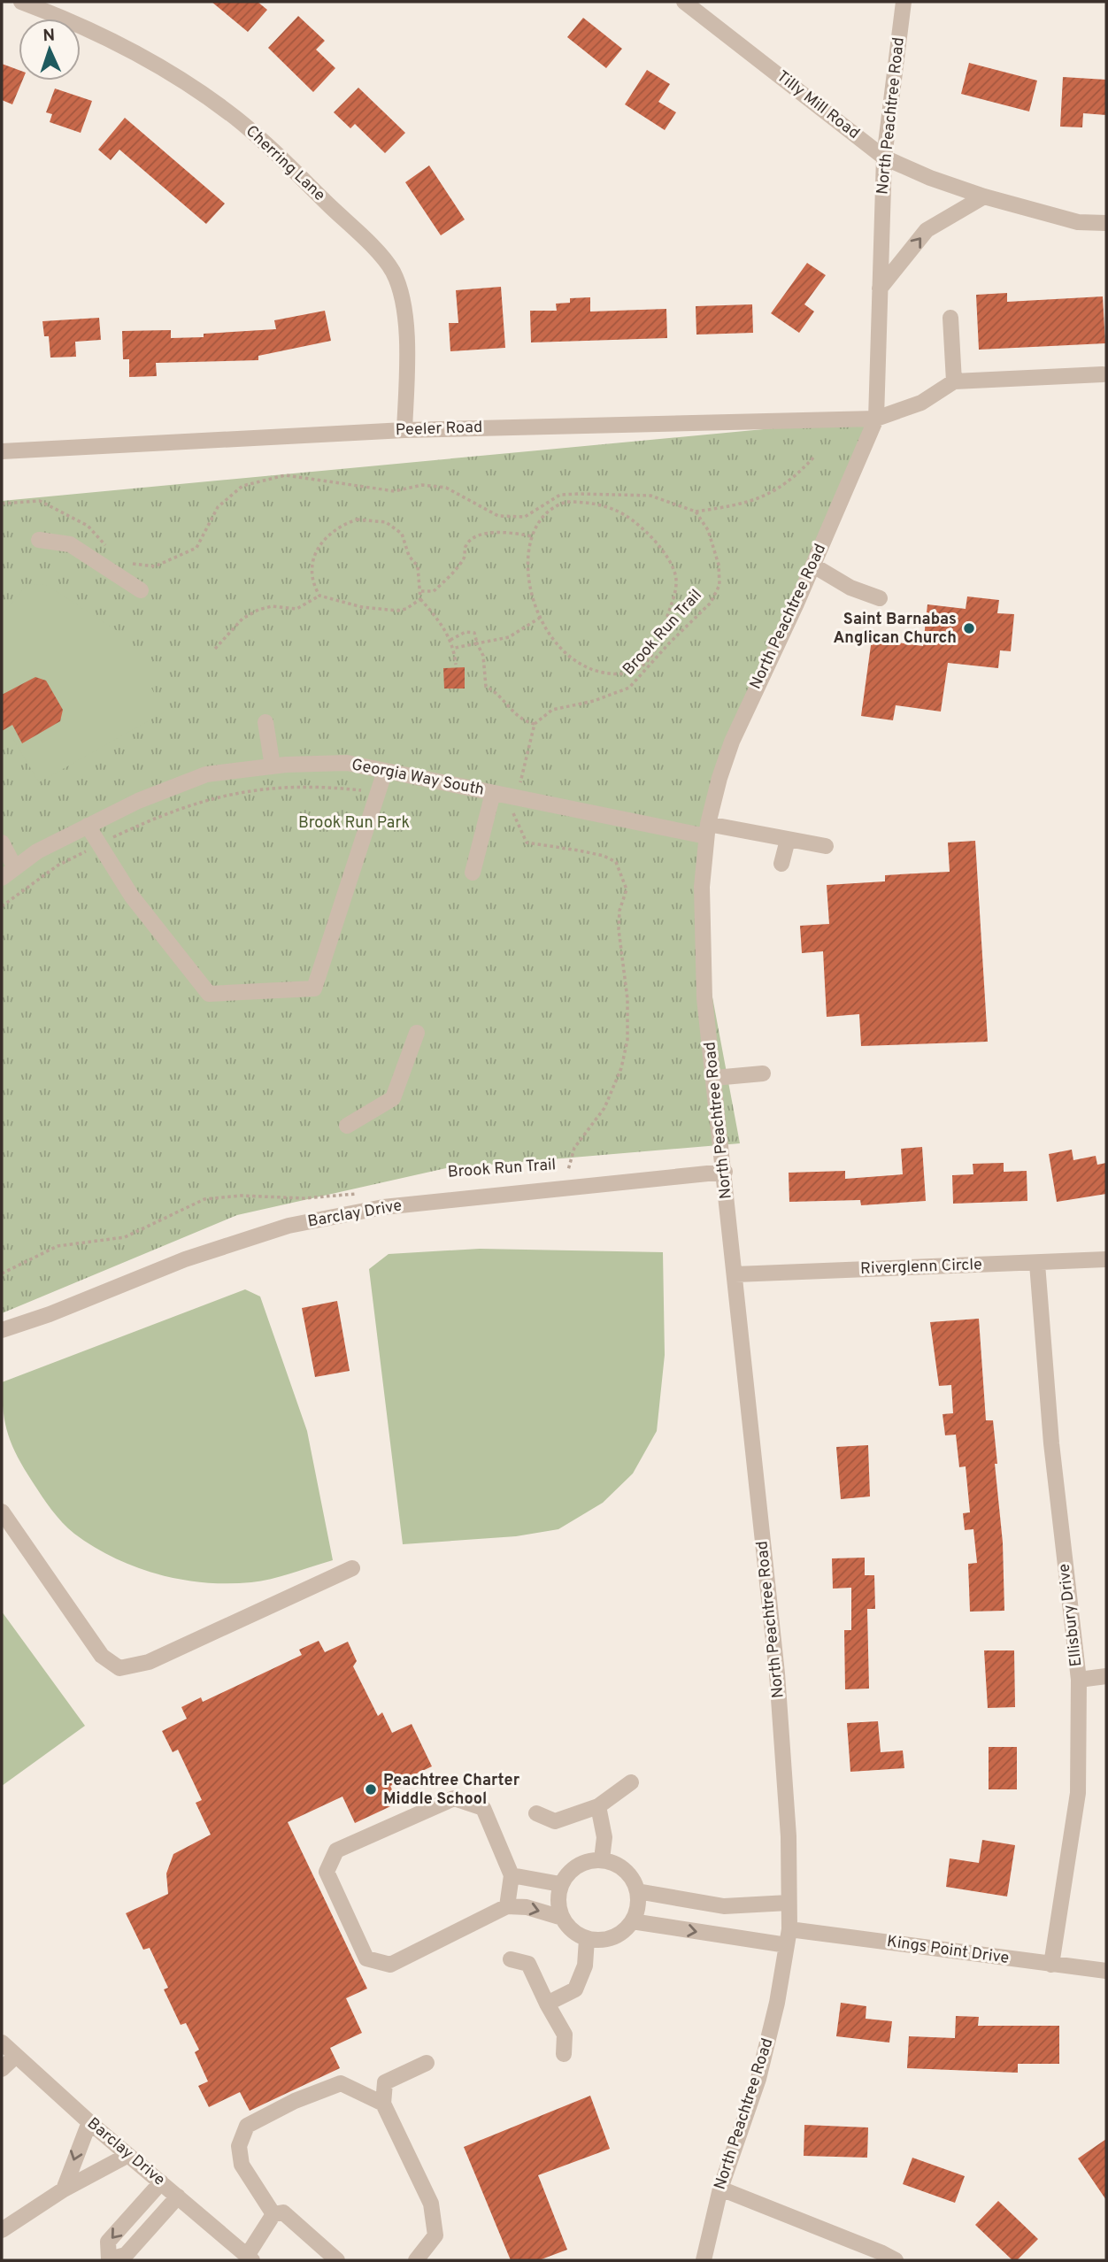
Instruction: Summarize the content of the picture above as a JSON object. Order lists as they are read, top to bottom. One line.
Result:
{"streets":{"street":["Tilly Mill Road","North Peachtree Road","Cherring Lane","Peeler Road","Georgia Way South","Barclay Drive","Riverglenn Circle","Ellisbury Drive","Kings Point Drive"],"path":["Brook Run Trail"]},"crossings":[["Tilly Mill Road","North Peachtree Road"],["North Peachtree Road","Peeler Road"],["North Peachtree Road","Georgia Way South"],["North Peachtree Road","Barclay Drive"],["North Peachtree Road","Riverglenn Circle"],["North Peachtree Road","Kings Point Drive"],["Cherring Lane","Peeler Road"],["Riverglenn Circle","Ellisbury Drive"],["Ellisbury Drive","Kings Point Drive"]],"parks":["Brook Run Park"],"places":["Saint Barnabas Anglican Church","Peachtree Charter Middle School"],"north":"top"}
